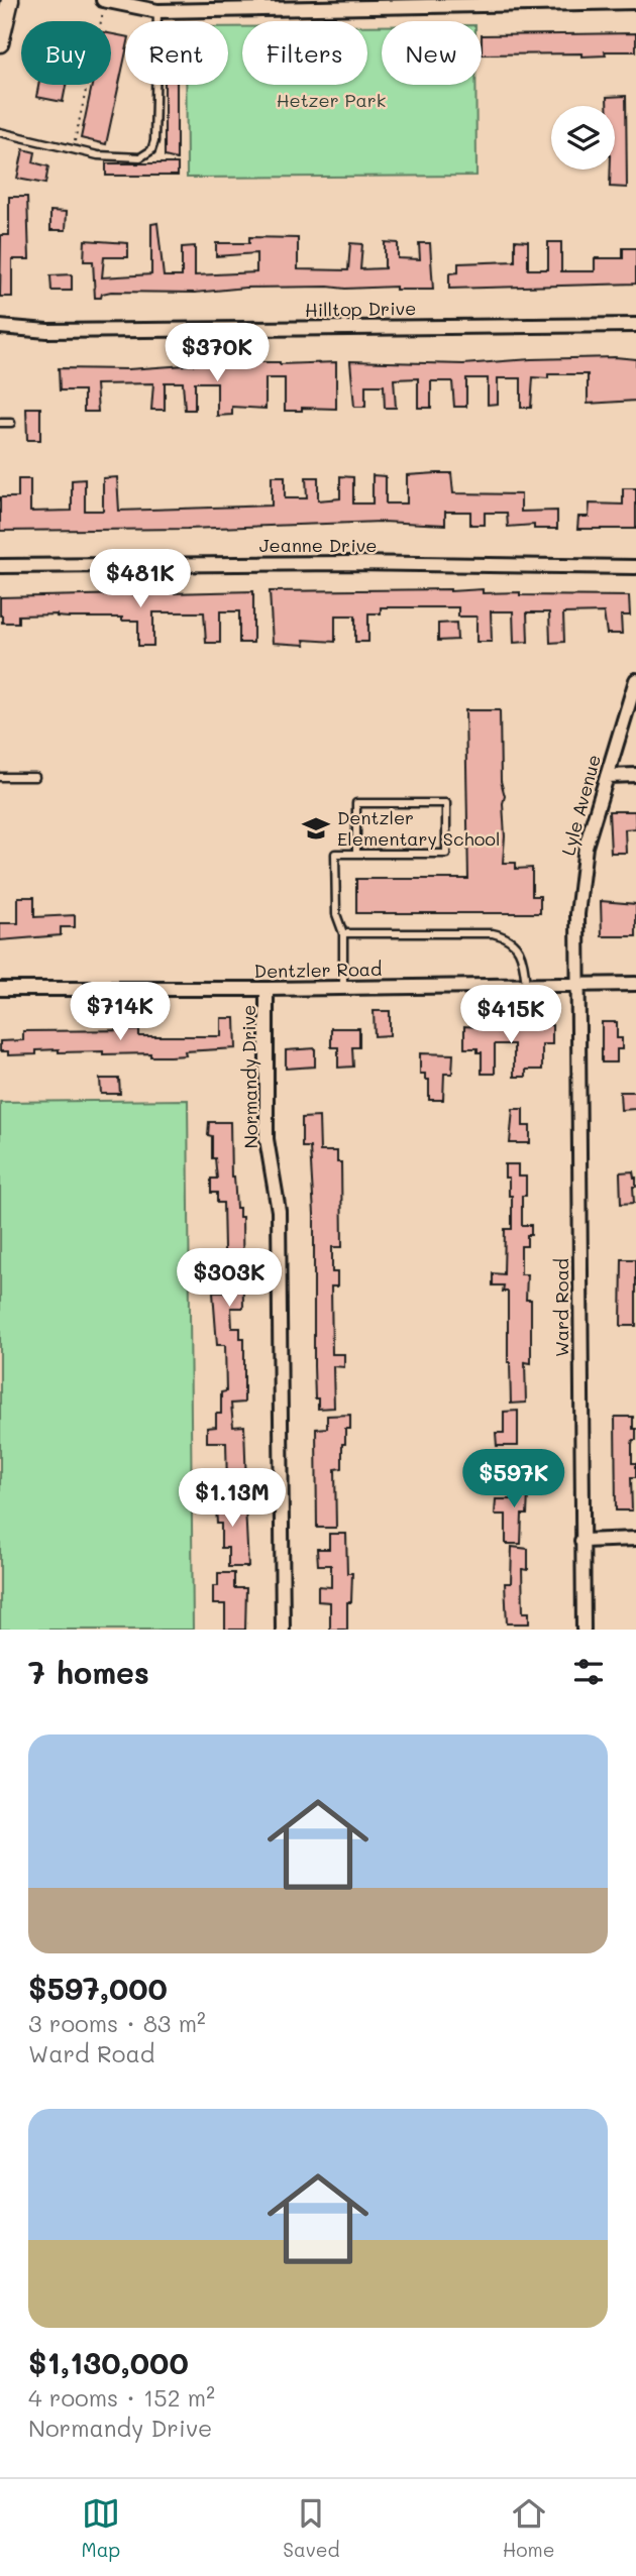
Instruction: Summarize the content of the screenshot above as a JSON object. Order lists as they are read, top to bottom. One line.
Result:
{"streets":{"street":["Hilltop Drive","Jeanne Drive","Lyle Avenue","Dentzler Road","Normandy Drive","Ward Road"]},"crossings":[["Lyle Avenue","Dentzler Road"],["Lyle Avenue","Ward Road"],["Dentzler Road","Normandy Drive"],["Dentzler Road","Ward Road"]],"parks":["Hetzer Park"],"places":{"school or university":["Dentzler Elementary School"]},"page":{"chip":["Buy","Rent","Filters","New"],"price":["$370K","$481K","$714K","$415K","$303K","$597K","$1.13M"],"heading":"7 homes","list":[{"name":"$597,000","note":"3 rooms · 83 m² · Ward Road"},{"name":"$1,130,000","note":"4 rooms · 152 m² · Normandy Drive"}],"tabs":["Map","Saved","Home"]}}
